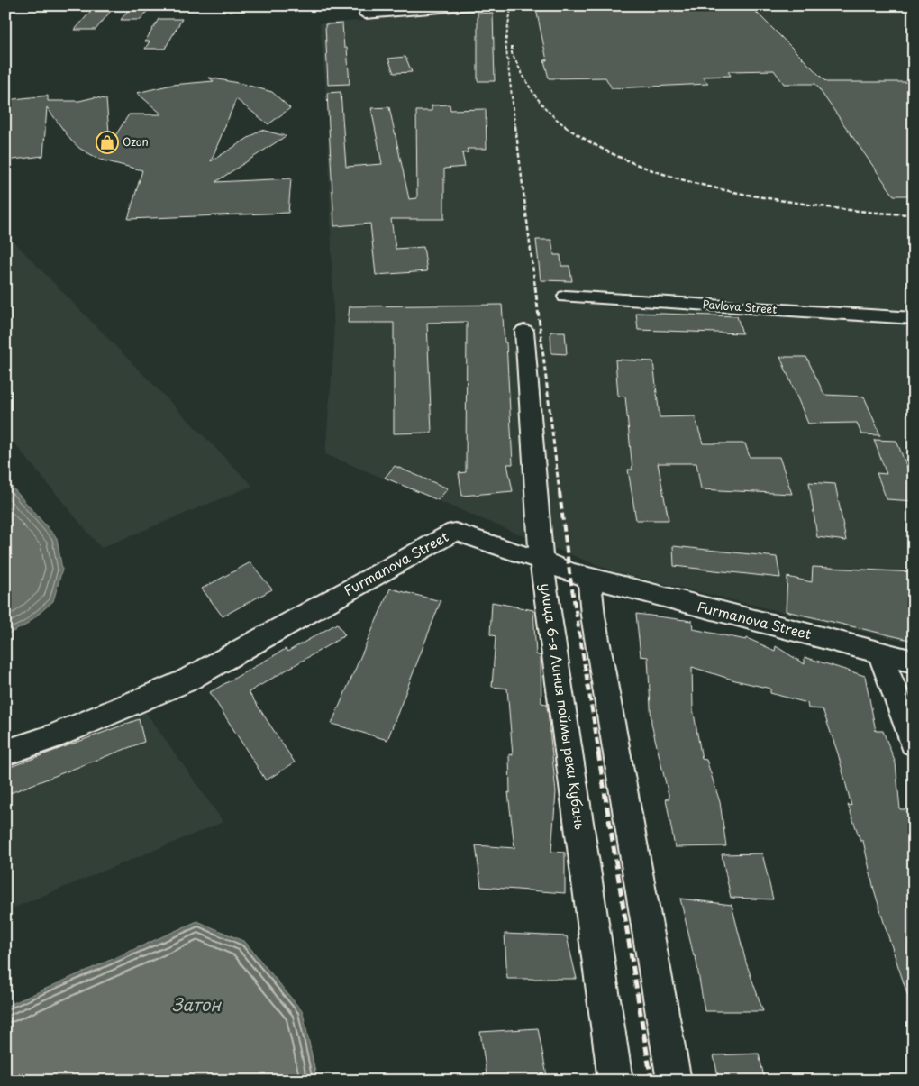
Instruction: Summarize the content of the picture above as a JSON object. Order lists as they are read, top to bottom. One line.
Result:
{"streets":{"street":["Pavlova Street","Furmanova Street","улица 6-я Линия поймы реки Кубань"]},"crossings":[["Furmanova Street","улица 6-я Линия поймы реки Кубань"]],"water":["Затон"],"places":{"shop":["Ozon"]}}
